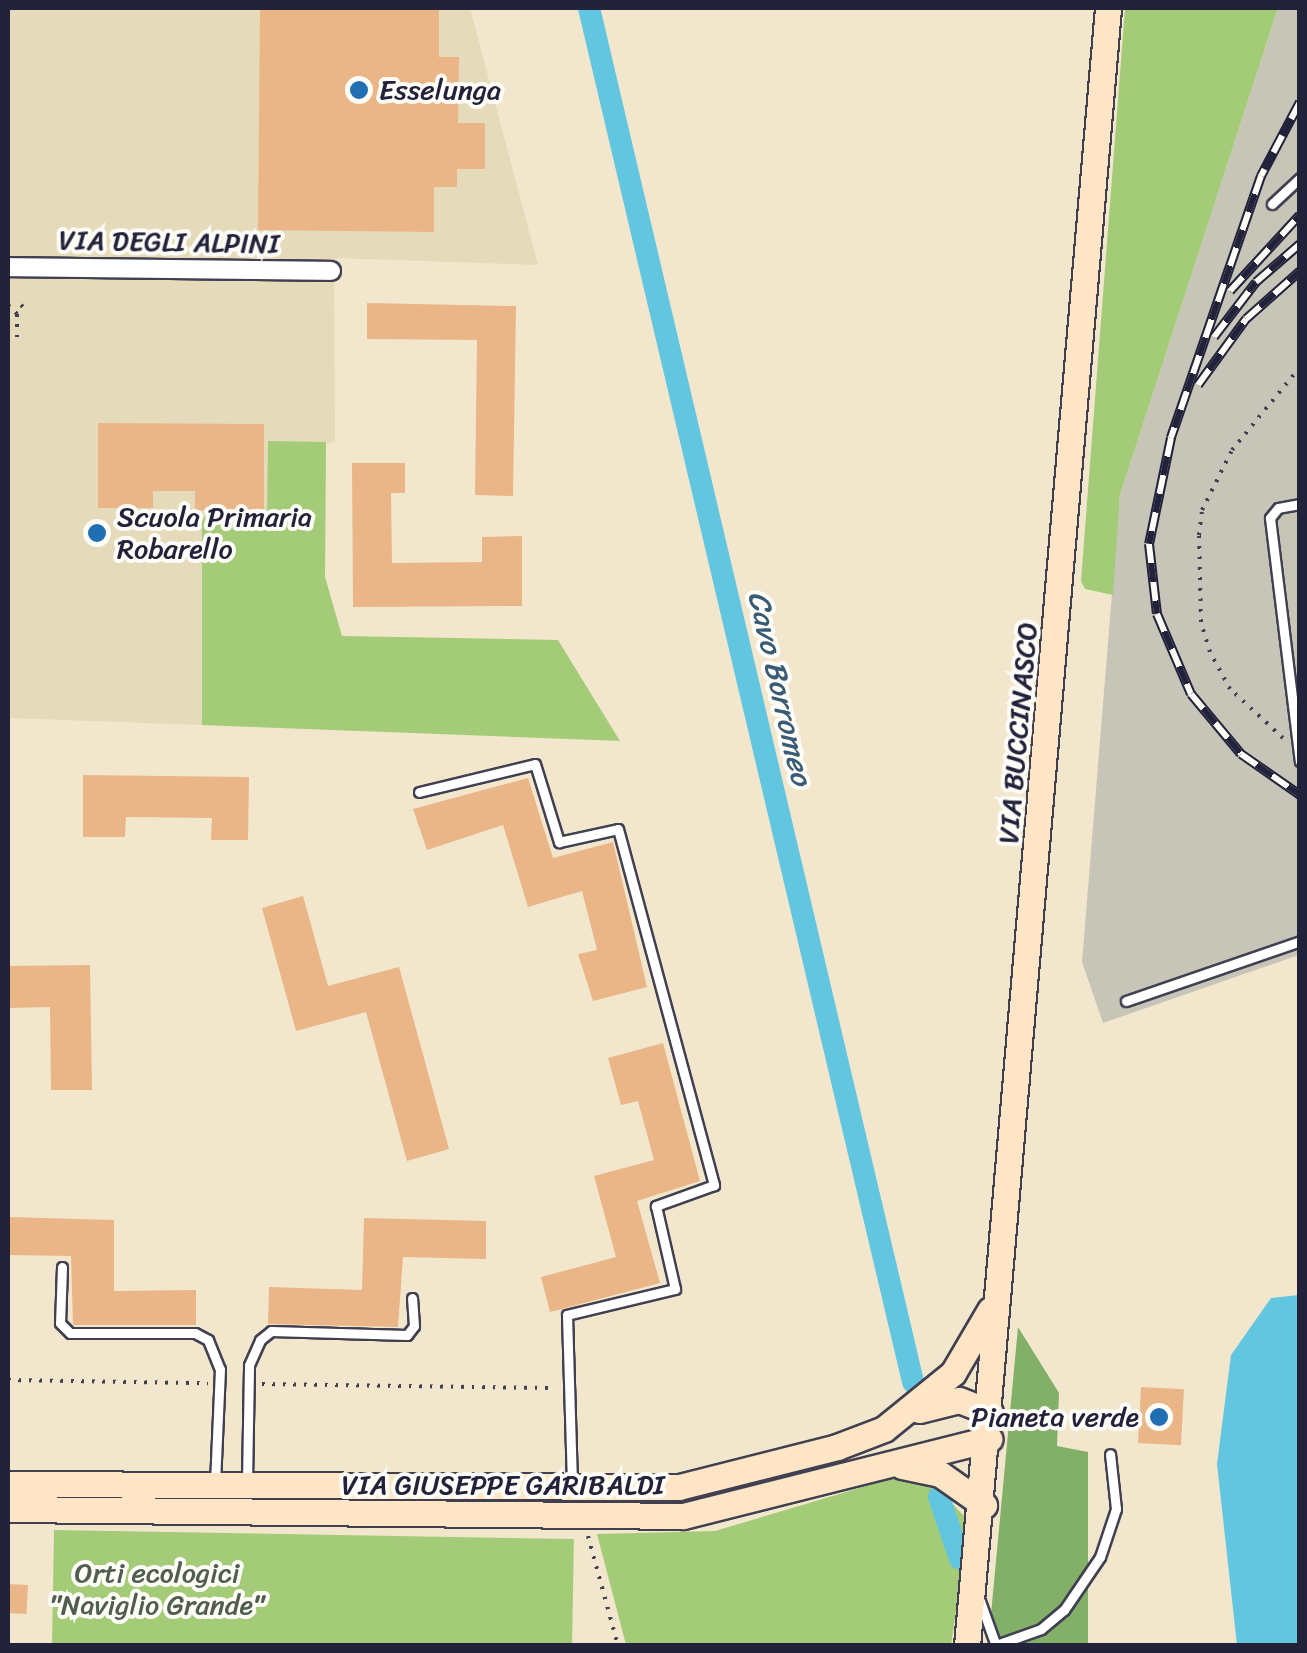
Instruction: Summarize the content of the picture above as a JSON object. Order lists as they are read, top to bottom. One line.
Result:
{"streets":{"street":["VIA DEGLI ALPINI","VIA BUCCINASCO","VIA GIUSEPPE GARIBALDI"]},"crossings":[["VIA BUCCINASCO","VIA GIUSEPPE GARIBALDI"]],"water":["Cavo Borromeo"],"parks":["Orti ecologici \"Naviglio Grande\""],"places":["Esselunga","Scuola Primaria Robarello","Pianeta verde"]}
